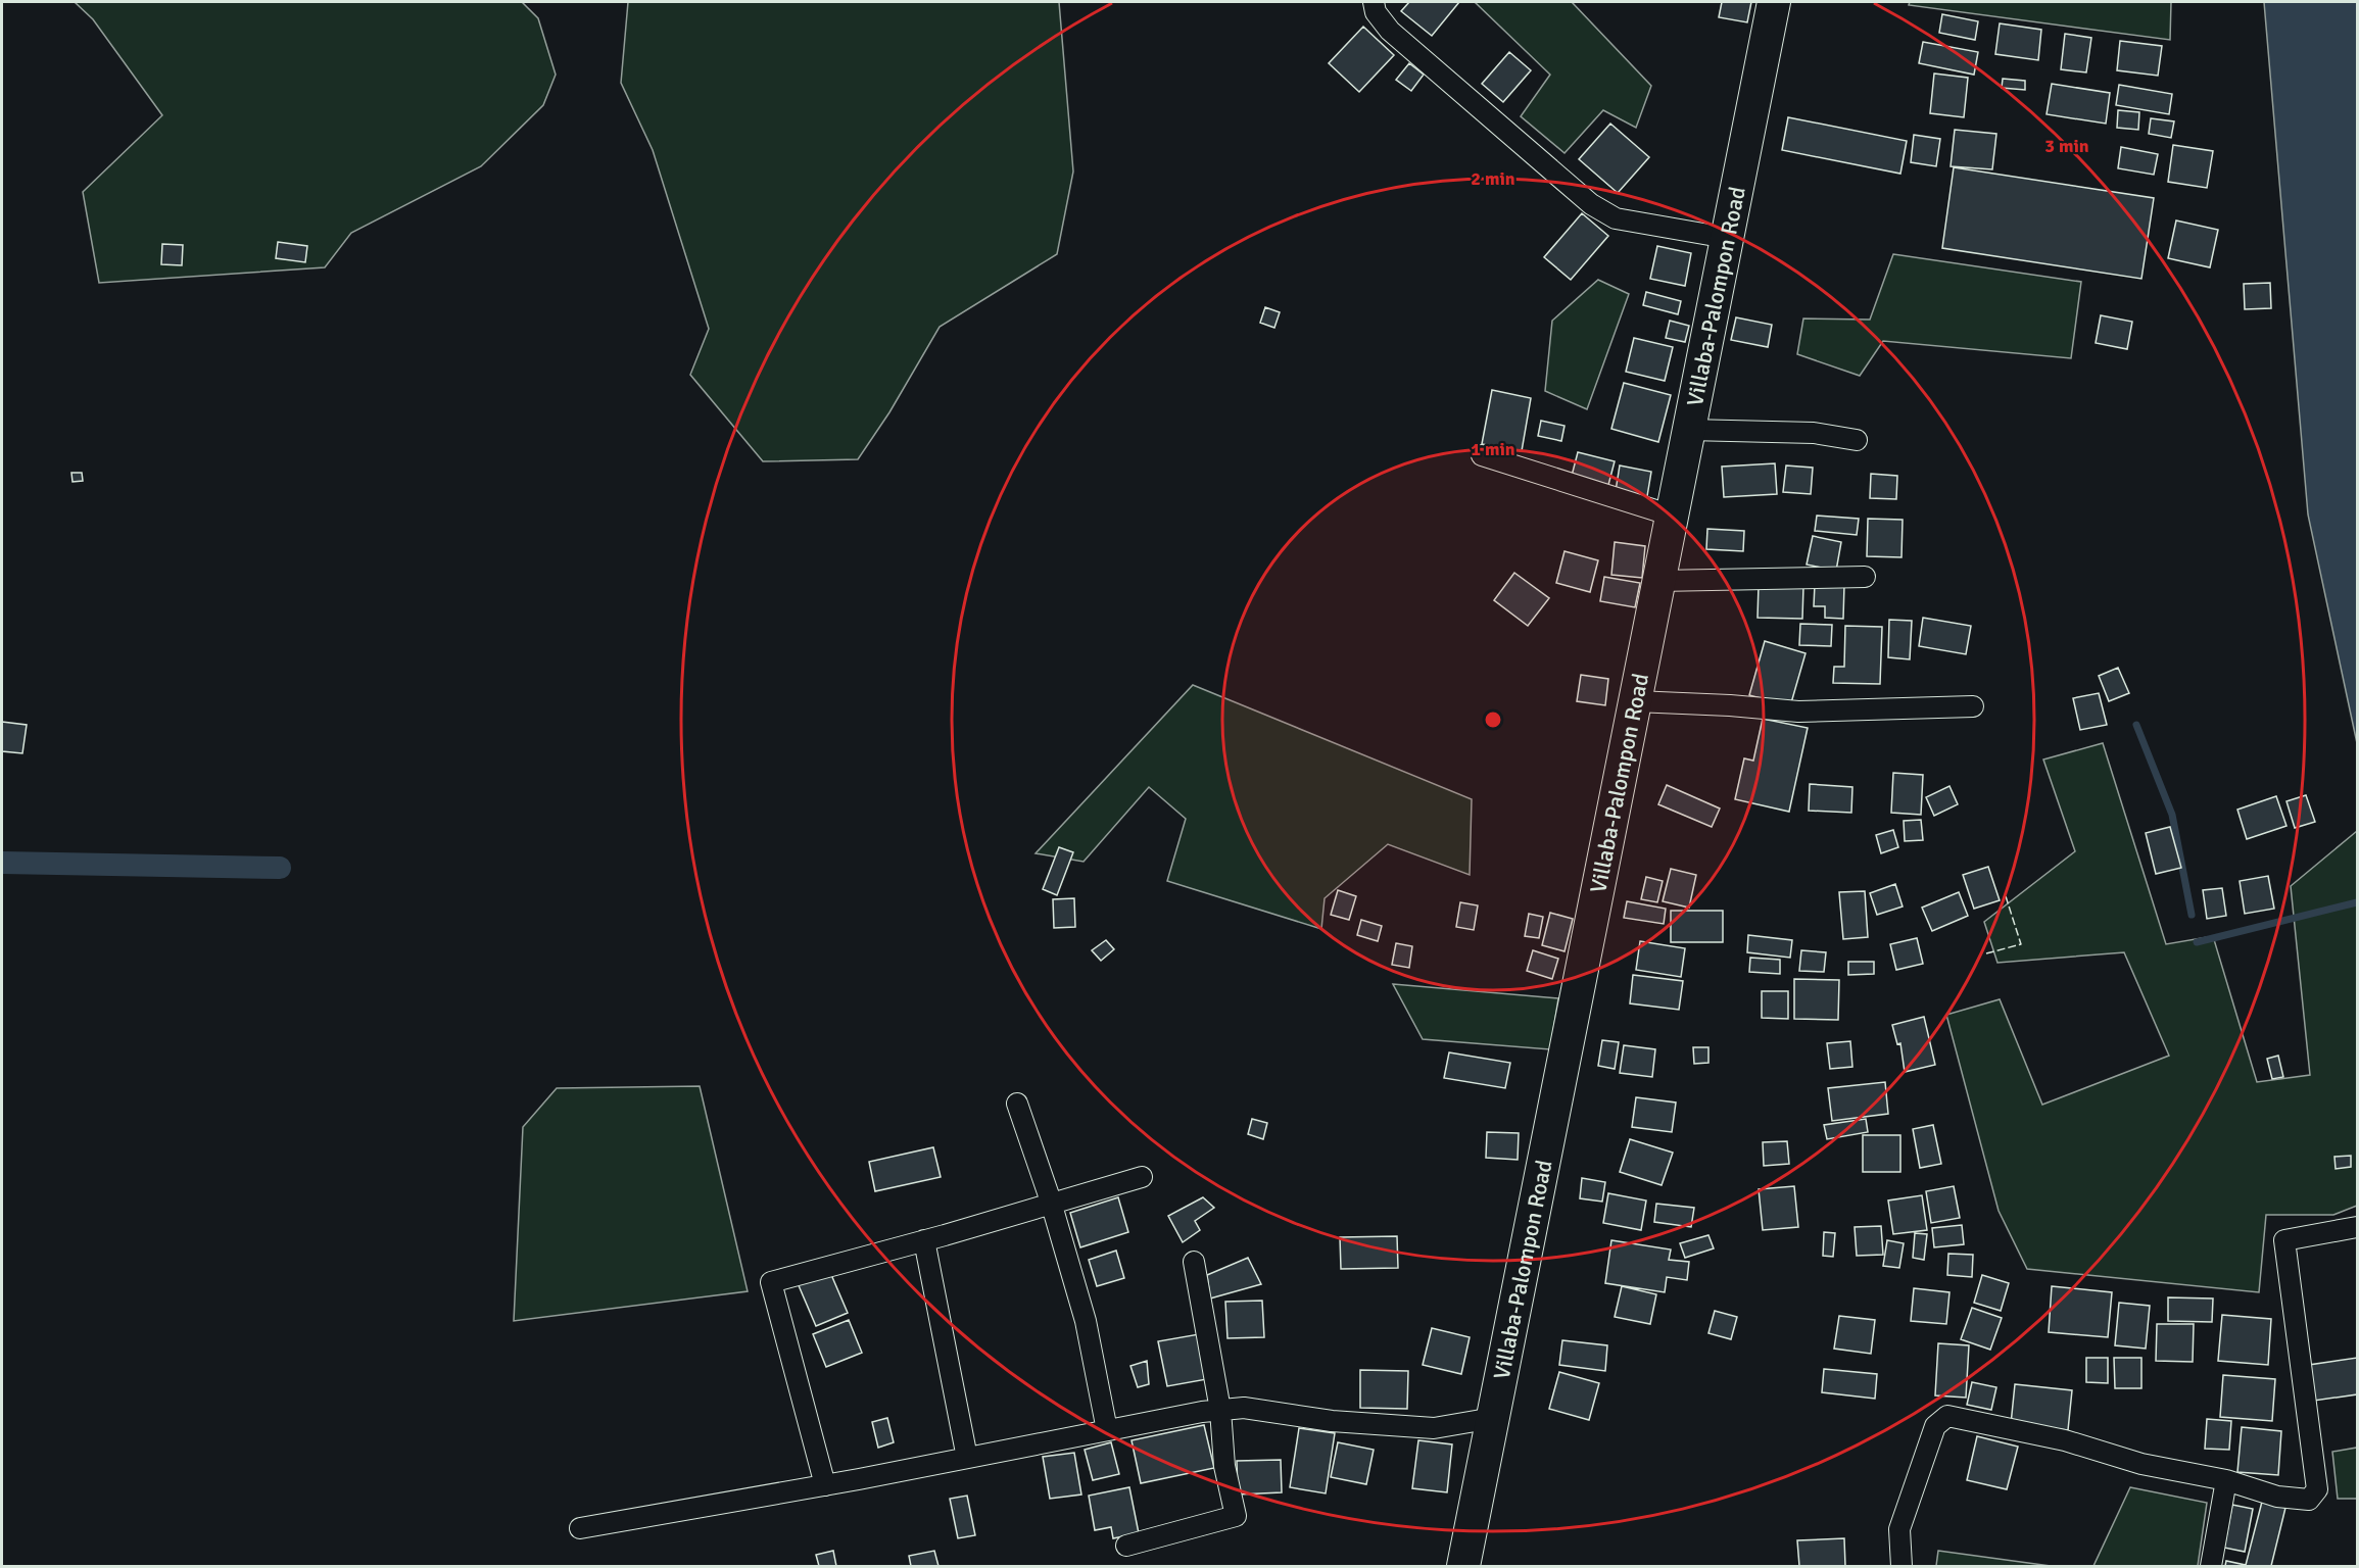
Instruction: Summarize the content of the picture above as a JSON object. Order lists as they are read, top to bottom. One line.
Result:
{"streets":{"main road":["Villaba-Palompon Road"]},"rings":["3 min","2 min","1 min"]}
